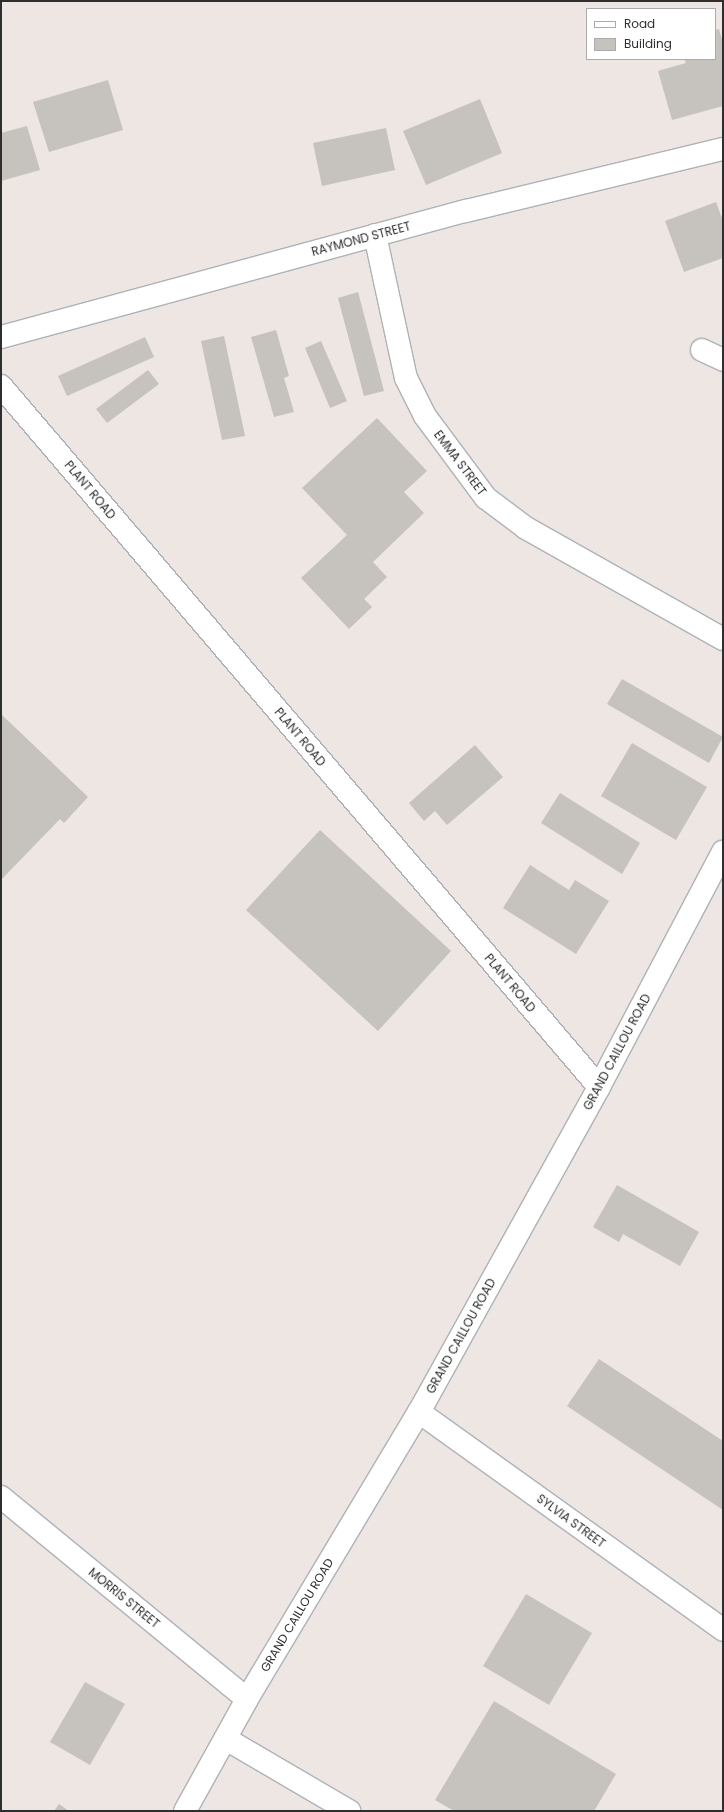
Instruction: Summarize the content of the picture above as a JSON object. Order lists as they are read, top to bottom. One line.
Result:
{"streets":{"street":["RAYMOND STREET","EMMA STREET","PLANT ROAD","GRAND CAILLOU ROAD","SYLVIA STREET","MORRIS STREET"]},"crossings":[["RAYMOND STREET","EMMA STREET"],["PLANT ROAD","GRAND CAILLOU ROAD"],["GRAND CAILLOU ROAD","SYLVIA STREET"],["GRAND CAILLOU ROAD","MORRIS STREET"]],"legend":["Road","Building"]}
